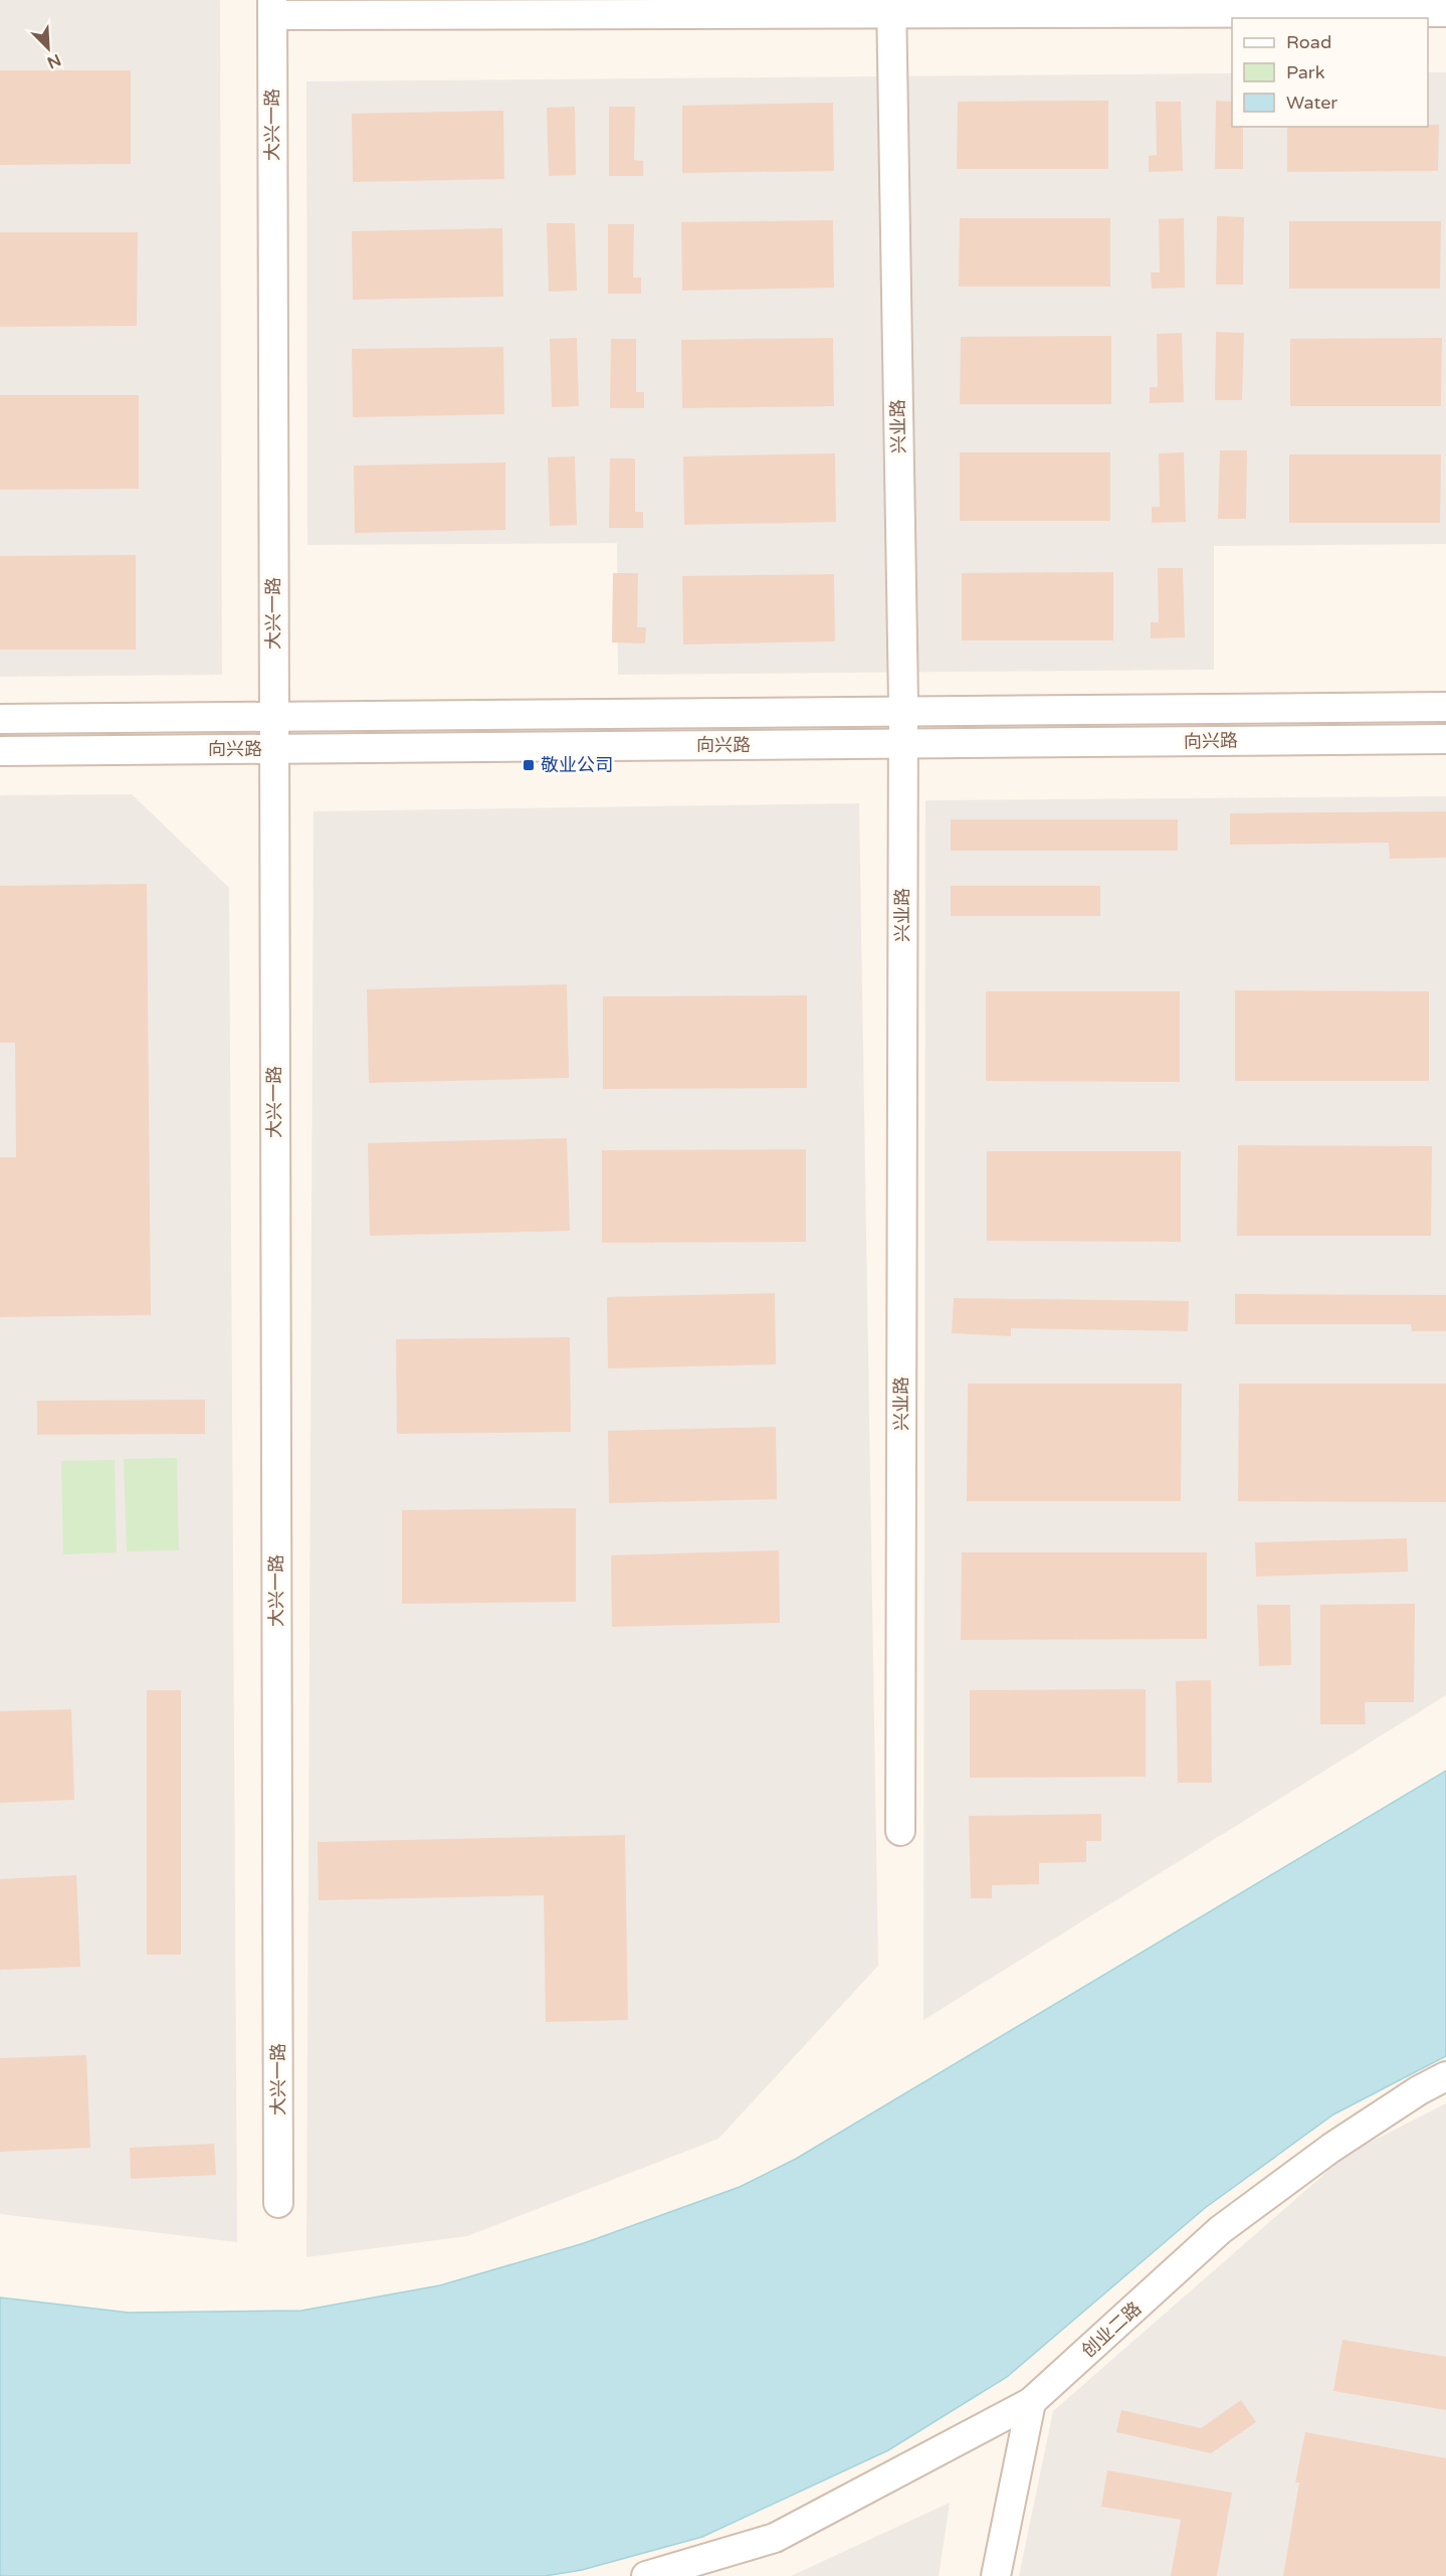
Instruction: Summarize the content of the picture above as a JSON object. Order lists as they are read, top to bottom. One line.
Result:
{"streets":{"street":["大兴一路","兴业路","向兴路","创业二路"]},"crossings":[["大兴一路","向兴路"],["兴业路","向兴路"]],"places":{"transit":["敬业公司"]},"legend":["Road","Park","Water"],"north":"bottom right"}
